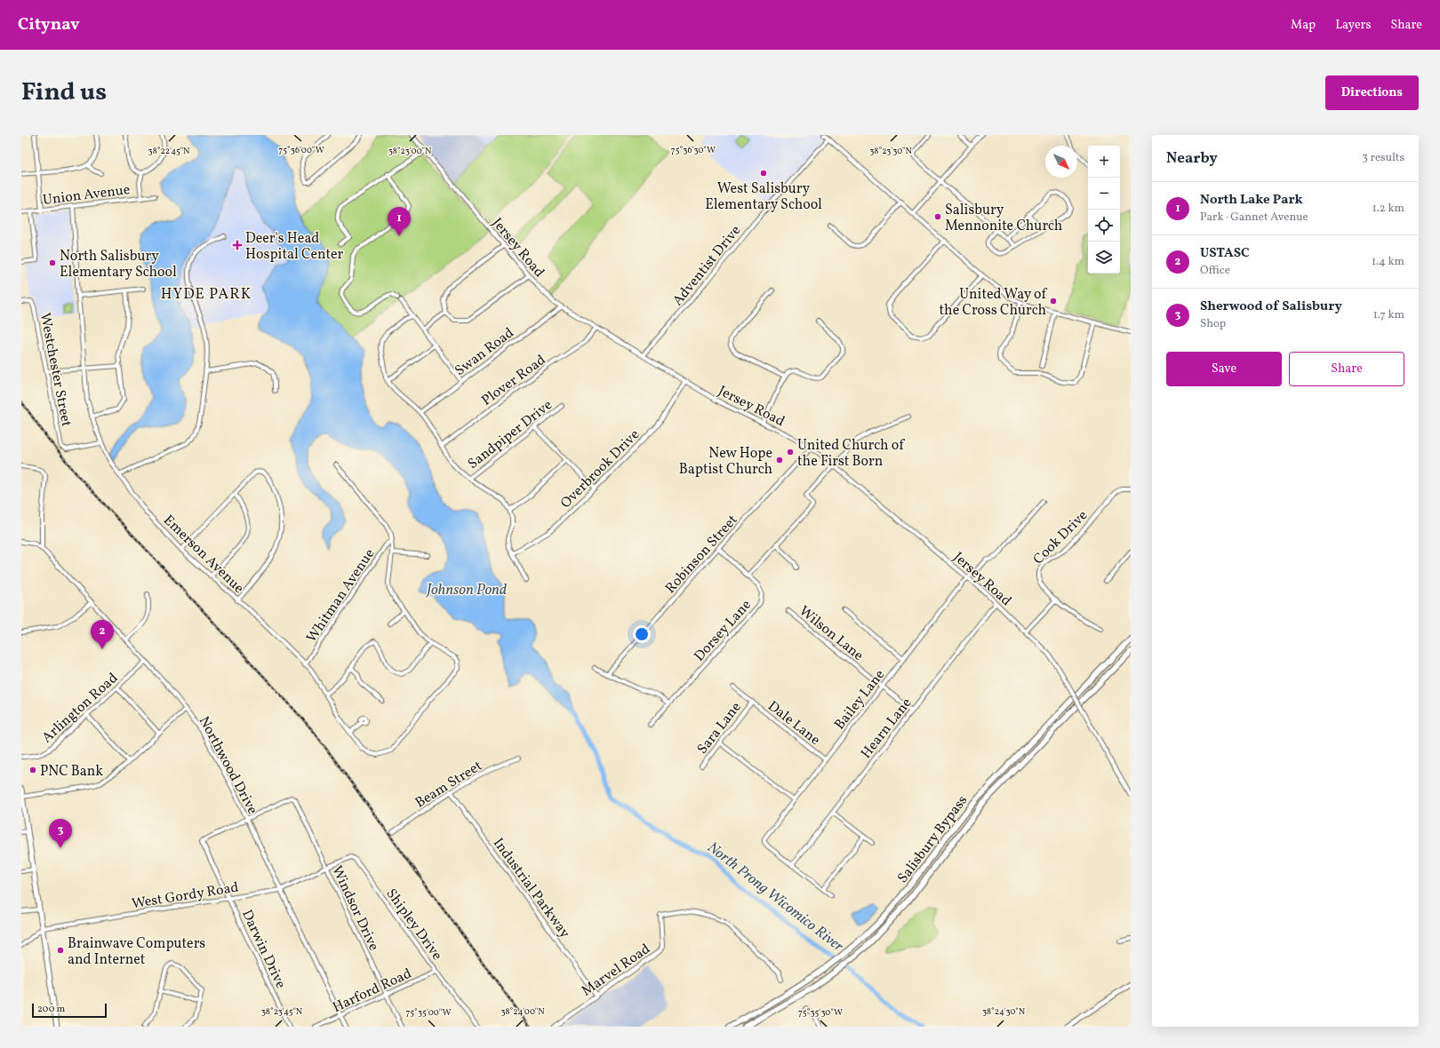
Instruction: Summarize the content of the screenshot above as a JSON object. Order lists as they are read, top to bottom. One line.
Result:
{"streets":{"highway":["Salisbury Bypass"],"street":["Union Avenue","Jersey Road","Adventist Drive","Swan Road","Westchester Street","Plover Road","Sandpiper Drive","Overbrook Drive","Cook Drive","Emerson Avenue","Robinson Street","Whitman Avenue","Dorsey Lane","Wilson Lane","Bailey Lane","Arlington Road","Dale Lane","Sara Lane","Hearn Lane","Northwood Drive","Beam Street","Industrial Parkway","West Gordy Road","Windsor Drive","Shipley Drive","Darwin Drive","Marvel Road","Harford Road"]},"crossings":[["Union Avenue","Emerson Avenue"],["Jersey Road","Adventist Drive"],["Jersey Road","Swan Road"],["Jersey Road","Plover Road"],["Jersey Road","Overbrook Drive"],["Jersey Road","Robinson Street"],["Jersey Road","Bailey Lane"],["Jersey Road","Hearn Lane"],["Westchester Street","Emerson Avenue"],["Emerson Avenue","Whitman Avenue"],["Robinson Street","Dorsey Lane"],["Wilson Lane","Bailey Lane"],["Wilson Lane","Hearn Lane"],["Bailey Lane","Dale Lane"],["Bailey Lane","Hearn Lane"],["Arlington Road","Northwood Drive"],["Dale Lane","Sara Lane"],["Northwood Drive","West Gordy Road"],["Northwood Drive","Windsor Drive"],["Northwood Drive","Darwin Drive"],["Northwood Drive","Harford Road"],["Beam Street","Industrial Parkway"],["Industrial Parkway","Marvel Road"],["West Gordy Road","Windsor Drive"],["West Gordy Road","Shipley Drive"],["West Gordy Road","Darwin Drive"],["Windsor Drive","Shipley Drive"],["Windsor Drive","Darwin Drive"],["Windsor Drive","Harford Road"],["Shipley Drive","Harford Road"]],"districts":["HYDE PARK"],"water":["Johnson Pond","North Prong Wicomico River"],"places":{"other":["West Salisbury Elementary School","Salisbury Mennonite Church","North Salisbury Elementary School","United Way of the Cross Church","United Church of the First Born","New Hope Baptist Church","PNC Bank","Brainwave Computers and Internet"],"health":["Deer's Head Hospital Center"]},"scale_bar":"200 m","north":"bottom right","page":{"header":"Citynav","nav":["Map","Layers","Share"],"title":"Find us","buttons":["Directions",["Save","Share"]],"heading":["Nearby","3 results"],"map_buttons":["+","−"],"list":[{"mark":"1","name":"North Lake Park","note":"Park · Gannet Avenue","value":"1.2 km"},{"mark":"2","name":"USTASC","note":"Office","value":"1.4 km"},{"mark":"3","name":"Sherwood of Salisbury","note":"Shop","value":"1.7 km"}],"pins":["1","2","3"],"scale":"200 m"},"coordinates":["75°36'30\"W","75°36'00\"W","38°23'30\"N","38°22'45\"N","38°23'00\"N","38°23'45\"N","38°24'00\"N","38°24'30\"N","75°35'00\"W","75°35'30\"W"]}
